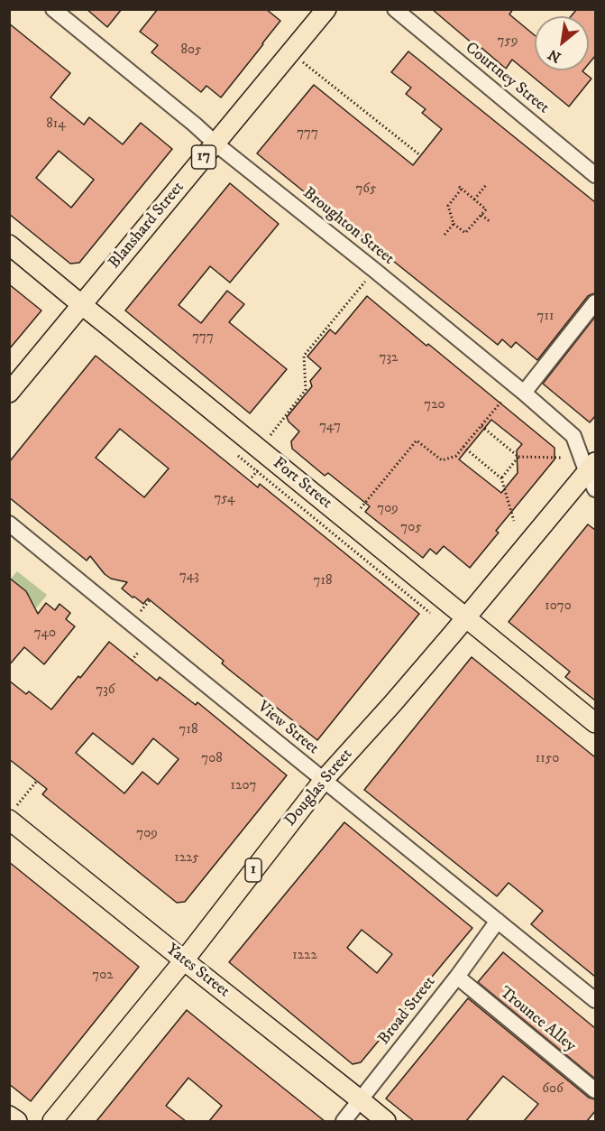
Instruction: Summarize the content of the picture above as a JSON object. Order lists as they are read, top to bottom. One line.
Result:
{"streets":{"main road":["17","Blanshard Street","Fort Street","Douglas Street","1","Yates Street"],"street":["Courtney Street","Broughton Street","View Street","Broad Street","Trounce Alley"]},"crossings":[["Blanshard Street","Broughton Street"],["Blanshard Street","Fort Street"],["Broughton Street","Douglas Street"],["Fort Street","Douglas Street"],["View Street","Douglas Street"],["View Street","Broad Street"],["Douglas Street","Yates Street"],["Yates Street","Broad Street"],["Broad Street","Trounce Alley"]],"house_numbers":["759","805","814","777","765","711","777","732","720","747","754","709","705","743","718","1070","740","736","718","708","1150","1207","709","1225","1222","702","606"],"north":"bottom left"}
